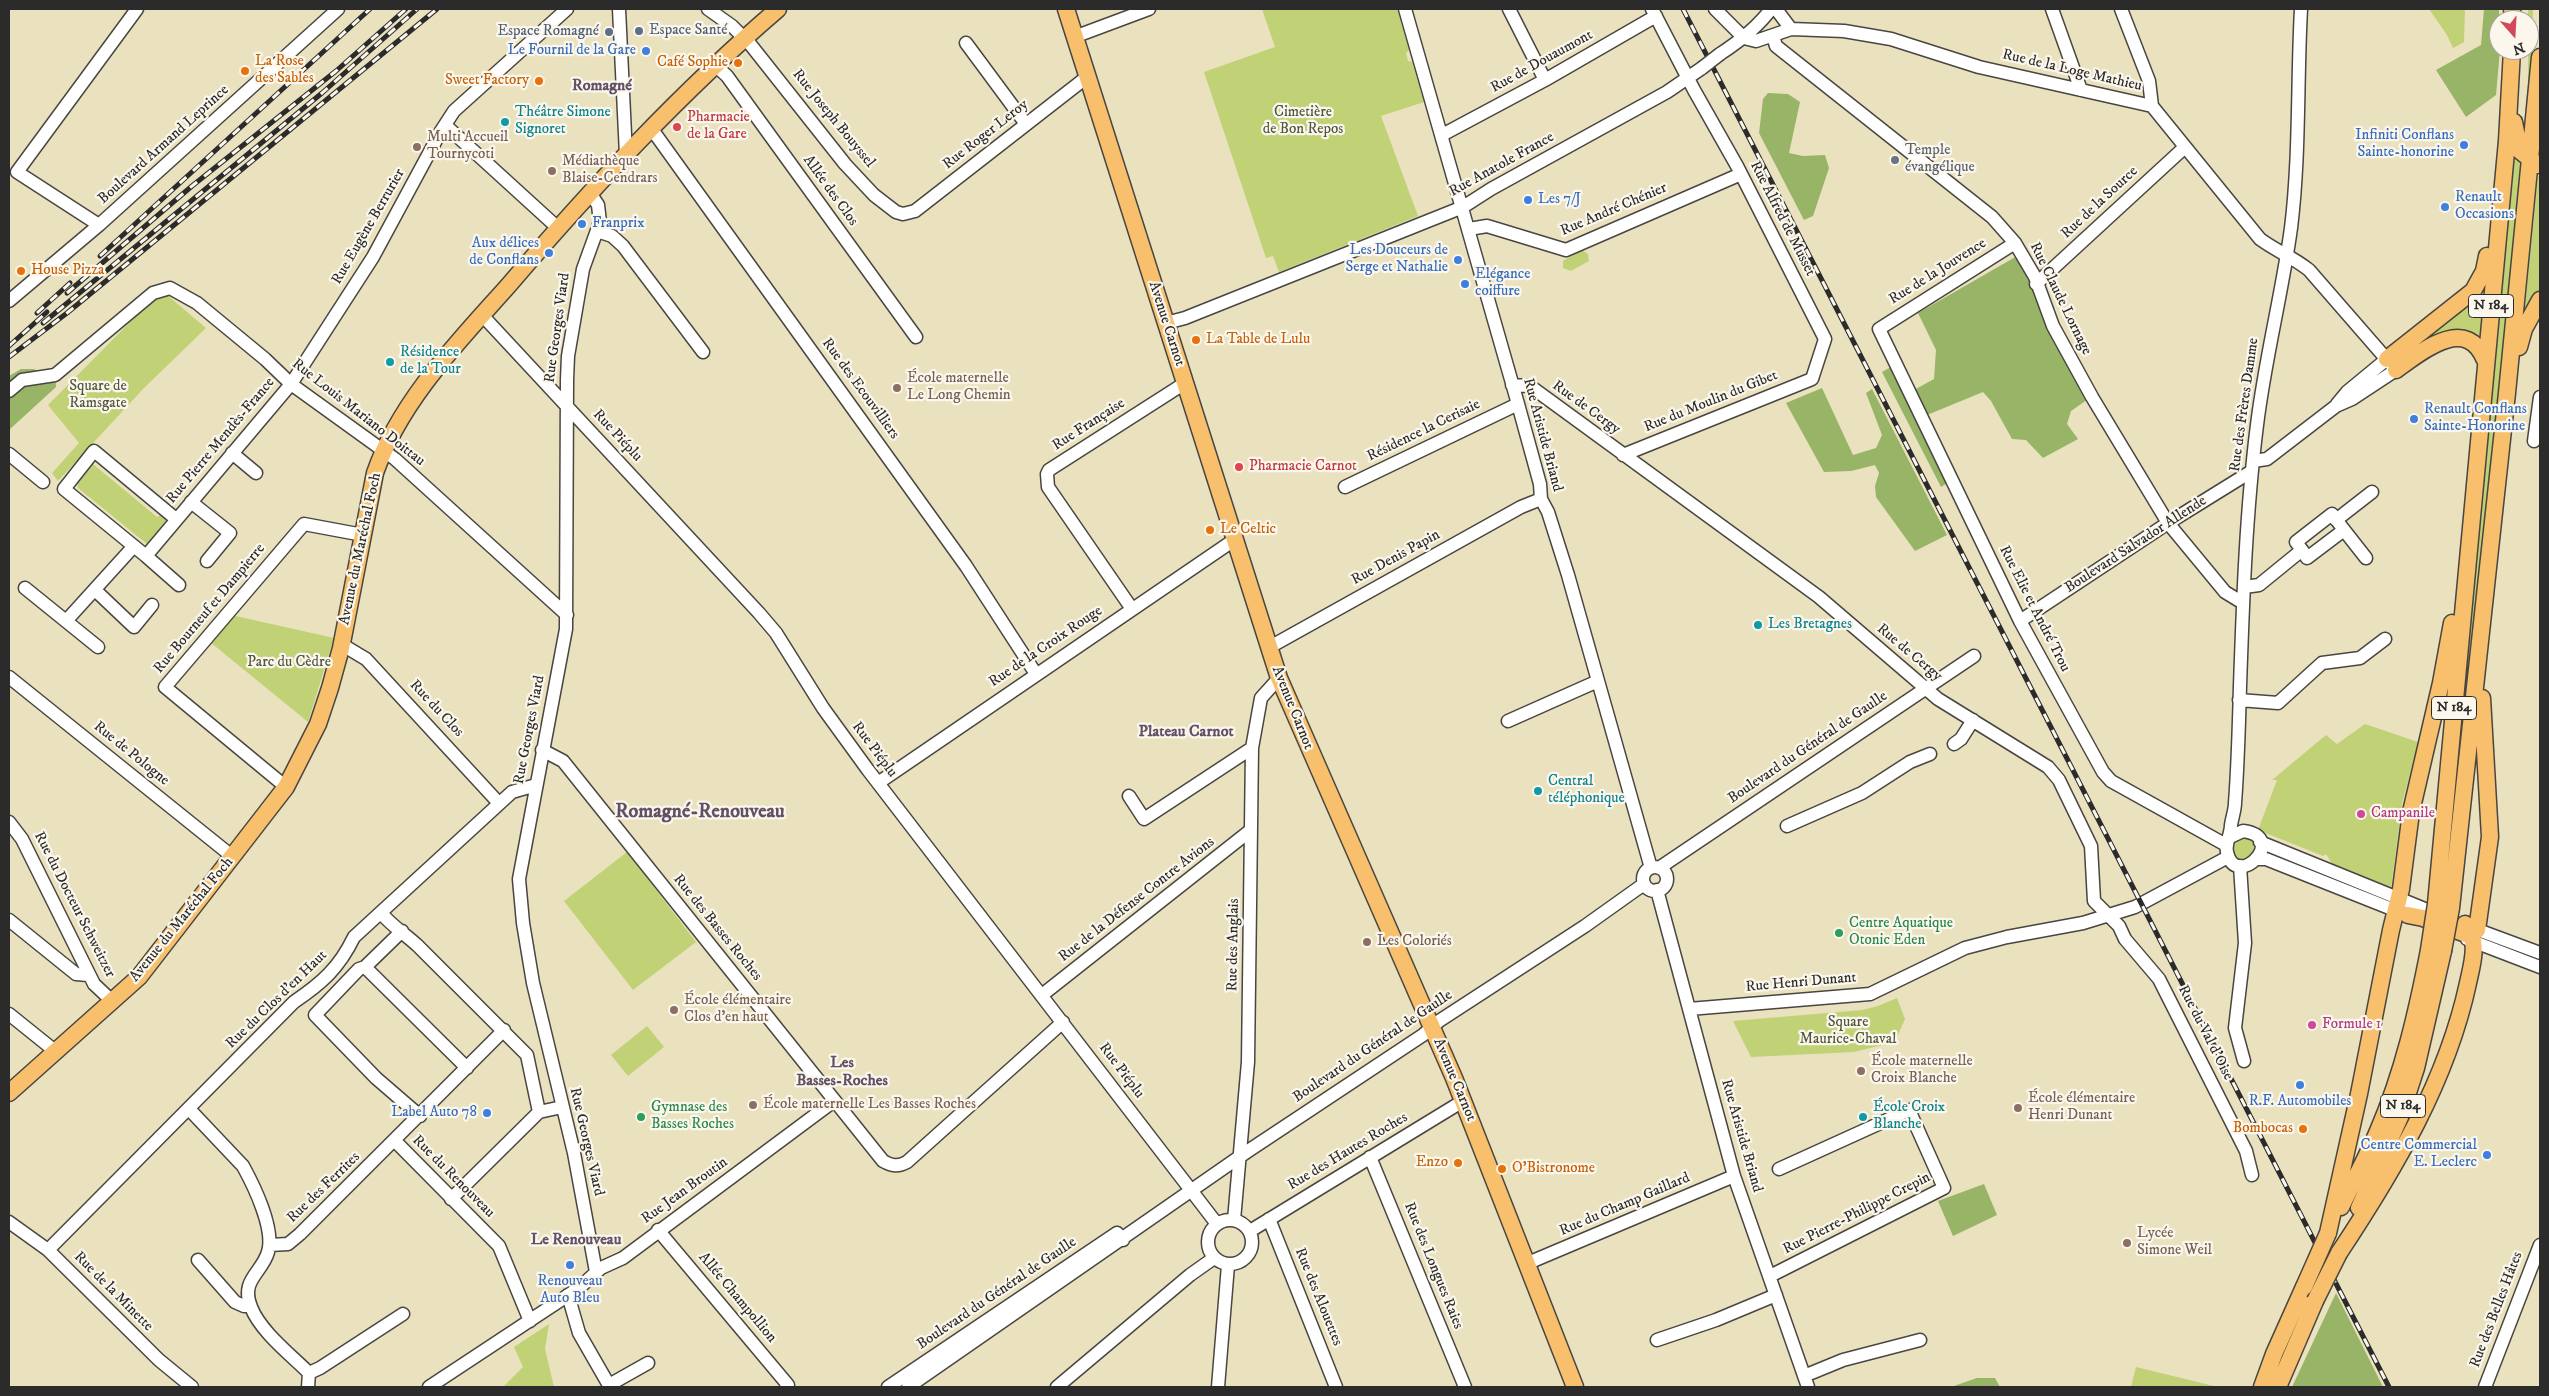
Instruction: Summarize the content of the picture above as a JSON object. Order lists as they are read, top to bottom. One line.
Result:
{"streets":{"main road":["N 184","Avenue Carnot","Avenue du Maréchal Foch"],"street":["Rue de Douaumont","Rue de la Loge Mathieu","Rue Joseph Bouyssel","Rue Roger Leroy","Boulevard Armand Leprince","Rue Anatole France","Allée des Clos","Rue de la Source","Rue André Chénier","Rue Alfred de Musset","Rue Eugène Berrurier","Rue de la Jouvence","Rue Claude Lornage","Rue Georges Viard","Rue des Ecouvilliers","Rue du Moulin du Gibet","Rue des Frères Damme","Rue de Cergy","Rue Louis Mariano Doittau","Rue Française","Résidence la Cerisaie","Rue Aristide Briand","Rue Piéplu","Rue Pierre Mendès-France","Boulevard Salvador Allende","Rue Denis Papin","Rue Bourneuf et Dampierre","Rue Elie et André Trou","Rue de la Croix Rouge","Rue du Clos","Boulevard du Général de Gaulle","Rue de Pologne","Rue de la Défense Contre Avions","Rue du Docteur Schweitzer","Rue des Basses Roches","Rue des Anglais","Rue Henri Dunant","Rue du Clos d'en Haut","Rue du Val d'Oise","Rue des Hautes Roches","Rue du Renouveau","Rue des Ferrites","Rue Jean Broutin","Rue du Champ Gaillard","Rue Pierre-Philippe Crepin","Rue des Longues Raies","Rue de la Minette","Rue des Alouettes","Allée Champollion","Rue des Belles Hâtes"]},"crossings":[["Rue de Douaumont","Rue Aristide Briand"],["Rue de la Loge Mathieu","Rue Anatole France"],["Rue de la Loge Mathieu","Rue de la Source"],["Rue de la Loge Mathieu","Rue Claude Lornage"],["Rue de la Loge Mathieu","Rue des Frères Damme"],["Rue de la Loge Mathieu","Boulevard Salvador Allende"],["Rue Joseph Bouyssel","Rue Roger Leroy"],["Rue Joseph Bouyssel","Avenue du Maréchal Foch"],["Rue Roger Leroy","Avenue Carnot"],["Rue Anatole France","Rue Alfred de Musset"],["Rue Anatole France","Avenue Carnot"],["Rue Anatole France","Rue Aristide Briand"],["Allée des Clos","Avenue du Maréchal Foch"],["Rue de la Source","Rue Claude Lornage"],["Rue André Chénier","Rue Alfred de Musset"],["Rue André Chénier","Rue Aristide Briand"],["Rue Alfred de Musset","Rue du Moulin du Gibet"],["Rue Eugène Berrurier","Rue Louis Mariano Doittau"],["Rue Eugène Berrurier","Rue Pierre Mendès-France"],["Rue de la Jouvence","Rue Claude Lornage"],["Rue de la Jouvence","Rue Elie et André Trou"],["Rue Claude Lornage","Rue des Frères Damme"],["Rue Claude Lornage","Boulevard Salvador Allende"],["Avenue Carnot","Rue Française"],["Avenue Carnot","Rue Denis Papin"],["Avenue Carnot","Rue de la Croix Rouge"],["Avenue Carnot","Boulevard du Général de Gaulle"],["Avenue Carnot","Rue des Anglais"],["Avenue Carnot","Rue des Hautes Roches"],["Avenue Carnot","Rue du Champ Gaillard"],["Rue Georges Viard","Rue Louis Mariano Doittau"],["Rue Georges Viard","Rue Piéplu"],["Rue Georges Viard","Avenue du Maréchal Foch"],["Rue Georges Viard","Rue des Basses Roches"],["Rue Georges Viard","Rue du Clos d'en Haut"],["Rue Georges Viard","Rue Jean Broutin"],["Rue des Ecouvilliers","Avenue du Maréchal Foch"],["Rue des Ecouvilliers","Rue de la Croix Rouge"],["Rue du Moulin du Gibet","Rue de Cergy"],["Rue des Frères Damme","Boulevard Salvador Allende"],["Rue des Frères Damme","Rue Elie et André Trou"],["Rue de Cergy","Rue Aristide Briand"],["Rue de Cergy","Boulevard du Général de Gaulle"],["Rue Louis Mariano Doittau","Rue Pierre Mendès-France"],["Rue Louis Mariano Doittau","Avenue du Maréchal Foch"],["Rue Française","Rue de la Croix Rouge"],["Résidence la Cerisaie","Rue Aristide Briand"],["Rue Aristide Briand","Rue Denis Papin"],["Rue Aristide Briand","Boulevard du Général de Gaulle"],["Rue Aristide Briand","Rue Henri Dunant"],["Rue Aristide Briand","Rue du Champ Gaillard"],["Rue Aristide Briand","Rue Pierre-Philippe Crepin"],["Rue Piéplu","Avenue du Maréchal Foch"],["Rue Piéplu","Rue de la Croix Rouge"],["Rue Piéplu","Boulevard du Général de Gaulle"],["Rue Piéplu","Rue de la Défense Contre Avions"],["Rue Piéplu","Rue des Basses Roches"],["Rue Piéplu","Rue des Anglais"],["Rue Piéplu","Rue des Hautes Roches"],["Boulevard Salvador Allende","Rue Elie et André Trou"],["Avenue du Maréchal Foch","Rue Bourneuf et Dampierre"],["Avenue du Maréchal Foch","Rue du Clos"],["Avenue du Maréchal Foch","Rue de Pologne"],["Avenue du Maréchal Foch","Rue du Docteur Schweitzer"],["Rue du Clos","Rue du Clos d'en Haut"],["Boulevard du Général de Gaulle","Rue des Anglais"],["Rue de la Défense Contre Avions","Rue des Anglais"],["Rue des Basses Roches","Rue Jean Broutin"],["Rue des Anglais","Rue des Hautes Roches"],["Rue Henri Dunant","Rue du Val d'Oise"],["Rue du Clos d'en Haut","Rue de la Minette"],["Rue des Hautes Roches","Rue des Longues Raies"],["Rue des Hautes Roches","Rue des Alouettes"],["Rue du Renouveau","Rue des Ferrites"],["Rue du Renouveau","Rue Jean Broutin"],["Rue Jean Broutin","Allée Champollion"]],"districts":["Romagné","Plateau Carnot","Romagné-Renouveau","Les Basses-Roches","Le Renouveau"],"parks":["Cimetière de Bon Repos","Square de Ramsgate","Parc du Cèdre","Square Maurice-Chaval"],"places":["Espace Santé","Espace Romagné","Le Fournil de la Gare","Café Sophie","La Rose des Sables","Sweet Factory","Théâtre Simone Signoret","Pharmacie de la Gare","Infiniti Conflans Sainte-honorine","Multi Accueil Tournycoti","Temple évangélique","Médiathèque Blaise-Cendrars","Les 7/J","Renault Occasions","Franprix","Aux délices de Conflans","Les Douceurs de Serge et Nathalie","House Pizza","Elégance coiffure","La Table de Lulu","Résidence de la Tour","École maternelle Le Long Chemin","Renault Conflans Sainte-Honorine","Pharmacie Carnot","Le Celtic","Les Bretagnes","Central téléphonique","Campanile","Centre Aquatique Otonic Eden","Les Coloriés","École élémentaire Clos d'en haut","Formule 1","École maternelle Croix Blanche","R.F. Automobiles","École maternelle Les Basses Roches","École élémentaire Henri Dunant","Label Auto 78","Gymnase des Basses Roches","École Croix Blanche","Bombocas","Centre Commercial E. Leclerc","Enzo","O'Bistronome","Lycée Simone Weil","Renouveau Auto Bleu"],"north":"bottom"}
